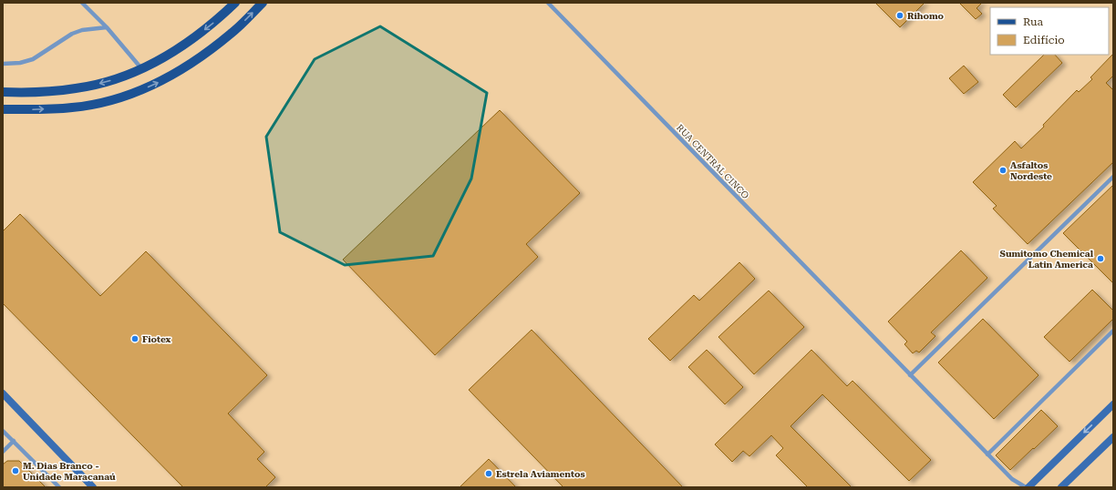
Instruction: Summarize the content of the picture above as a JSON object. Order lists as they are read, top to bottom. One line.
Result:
{"streets":{"lane":["RUA CENTRAL CINCO"]},"places":["Rihomo","Asfaltos Nordeste","Sumitomo Chemical Latin America","Fiotex","M. Dias Branco - Unidade Maracanaú","Estrela Aviamentos"],"legend":["Rua","Edifício"]}
